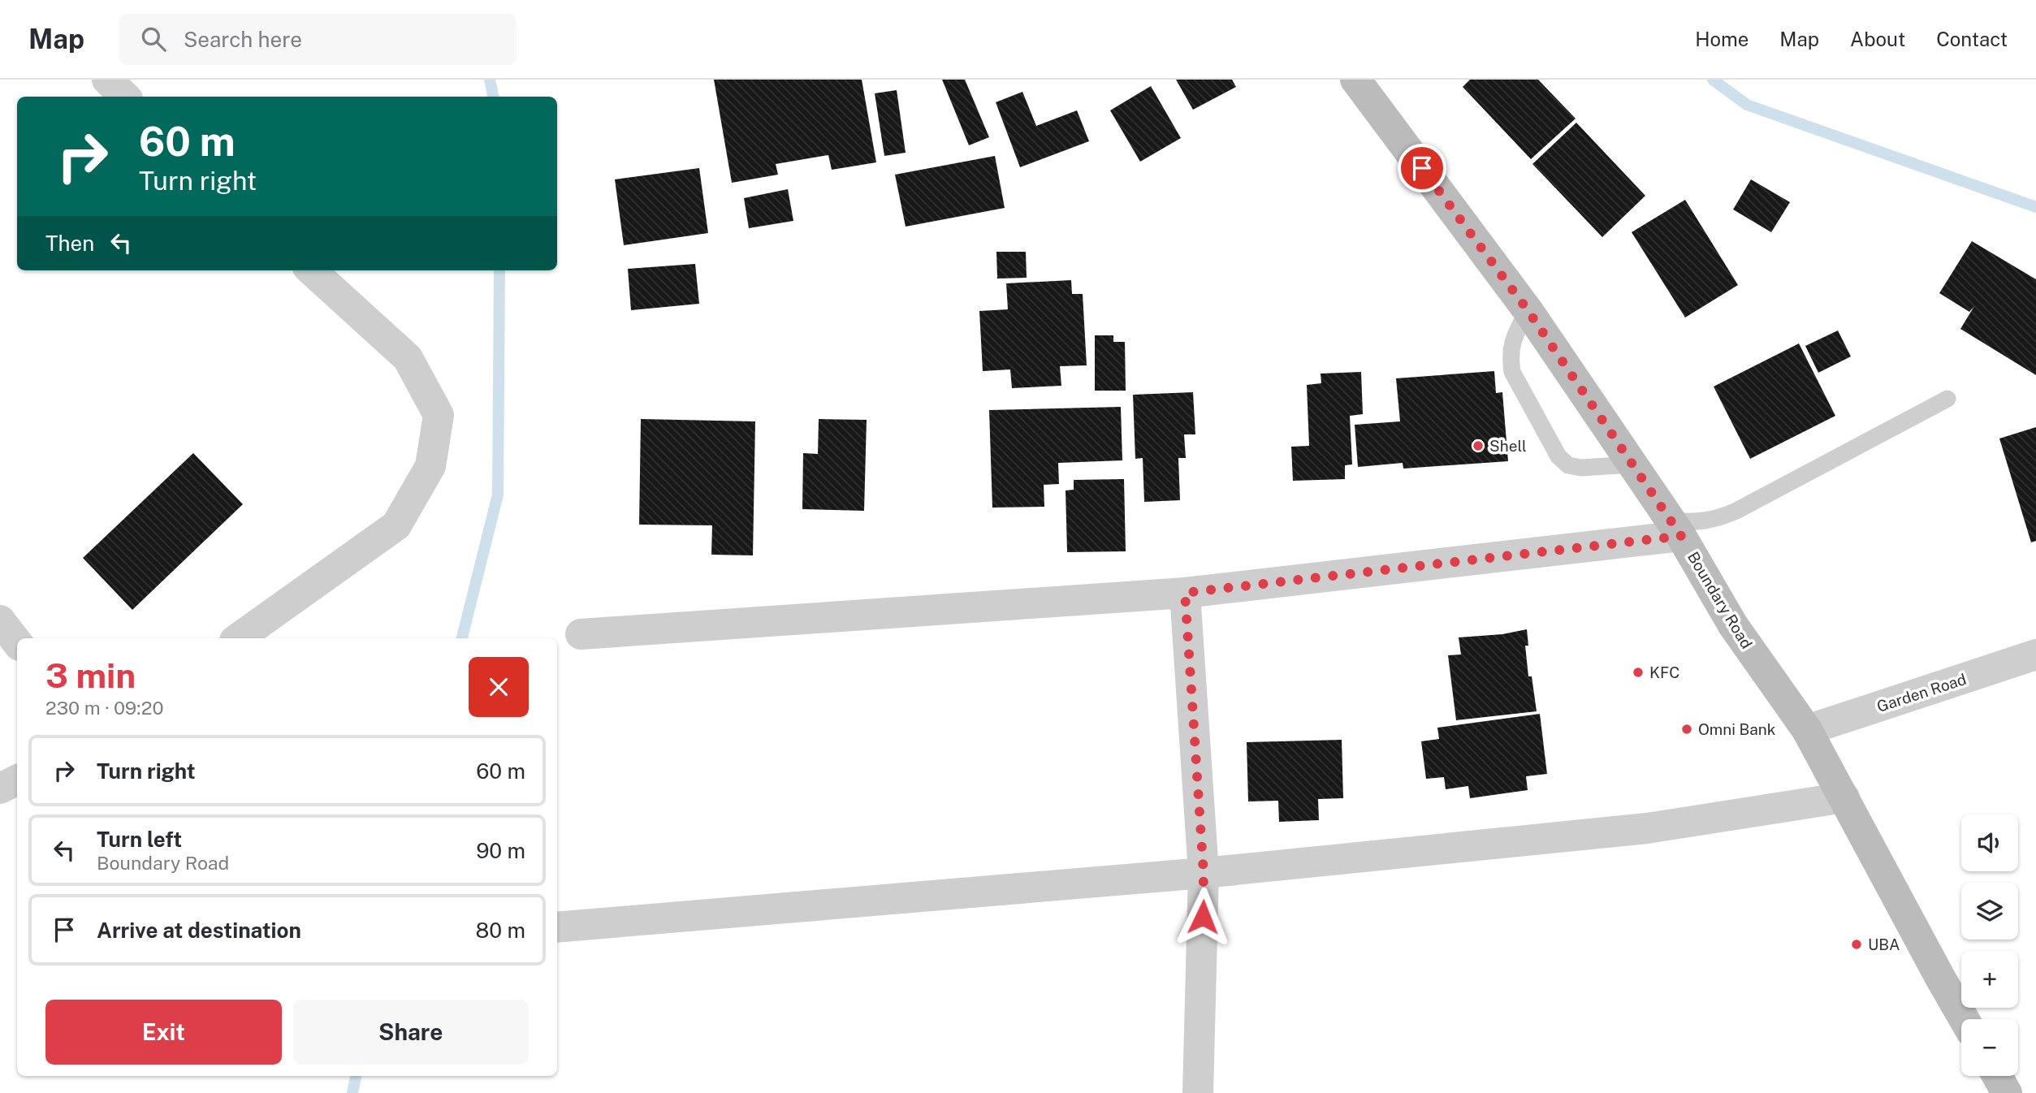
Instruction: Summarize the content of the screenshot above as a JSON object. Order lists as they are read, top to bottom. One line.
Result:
{"streets":{"main road":["Boundary Road"],"street":["Garden Road"]},"crossings":[["Boundary Road","Garden Road"]],"places":["Shell","KFC","Omni Bank","UBA"],"page":{"header":"Map","search":"Search here","nav":["Home","Map","About","Contact"],"turn":["60 m","Turn right"],"then":"Then","heading":["3 min","230 m · 09:20"],"list":[{"name":"Turn right","value":"60 m"},{"name":"Turn left","note":"Boundary Road","value":"90 m"},{"name":"Arrive at destination","value":"80 m"}],"map_buttons":["+","−"],"buttons":["Exit","Share"]}}
